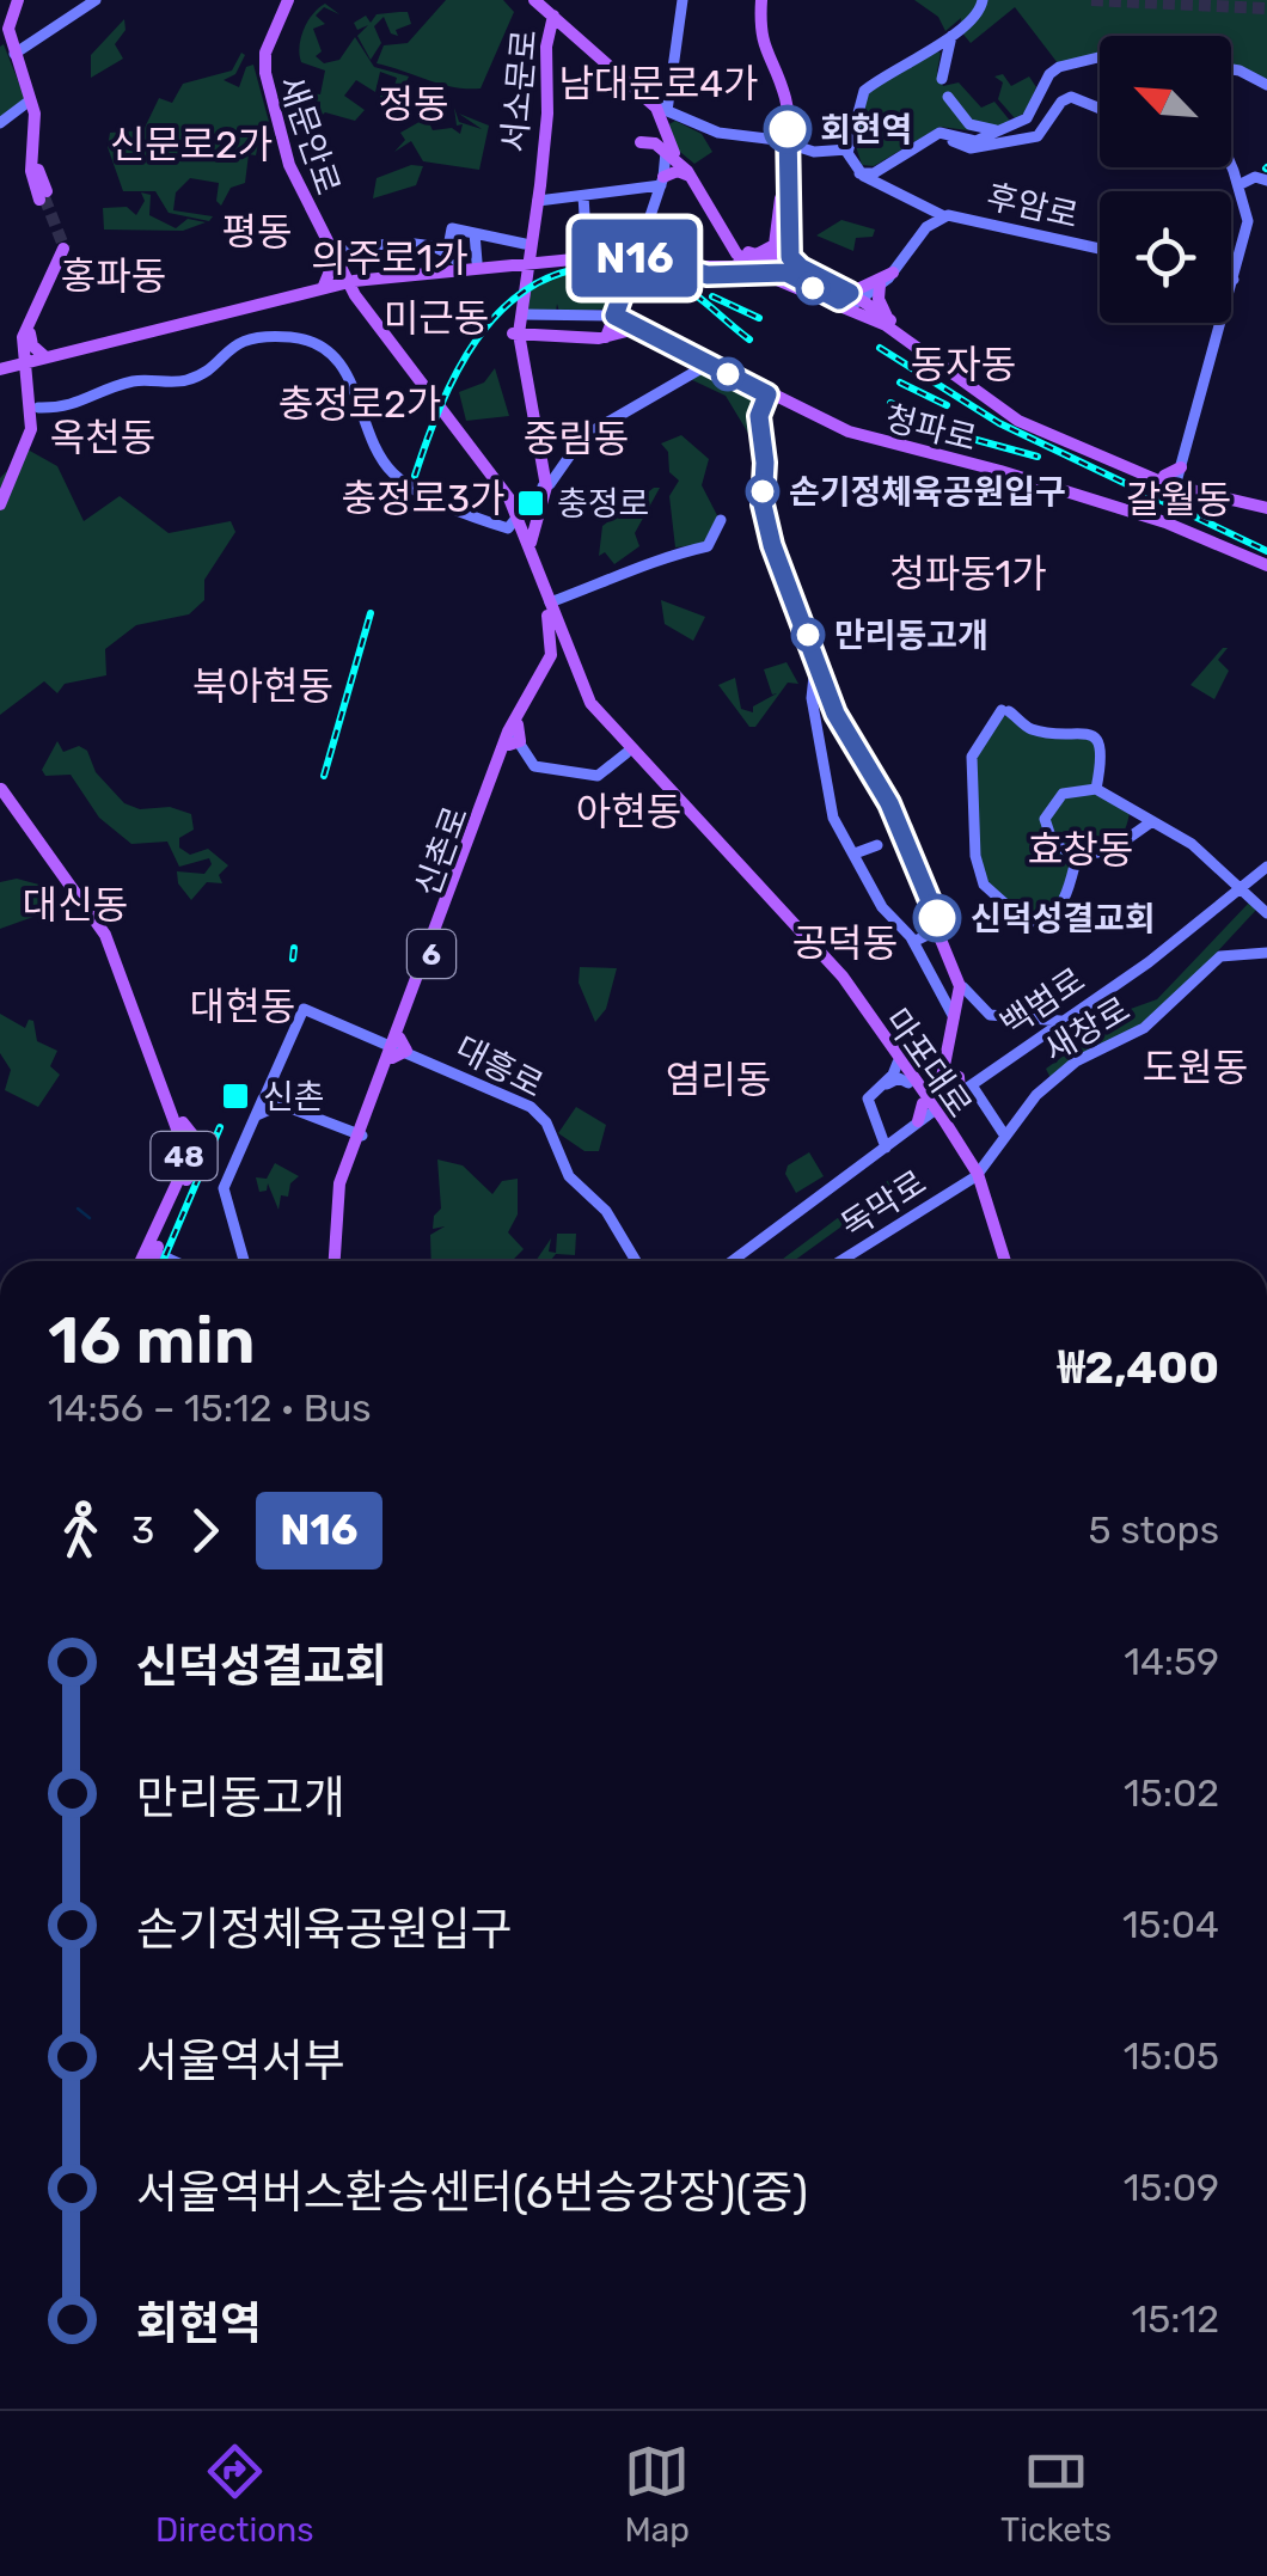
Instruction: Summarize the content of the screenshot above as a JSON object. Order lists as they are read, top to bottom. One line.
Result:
{"streets":{"main road":["서소문로","새문안로","후암로","청파로","신촌로","6","백범로","새창로","마포대로","대흥로","48","독막로"]},"crossings":[["신촌로","마포대로"],["신촌로","대흥로"],["백범로","마포대로"],["새창로","마포대로"],["새창로","독막로"],["마포대로","독막로"]],"districts":["남대문로4가","정동","신문로2가","평동","의주로1가","홍파동","미근동","동자동","충정로2가","옥천동","중림동","충정로3가","갈월동","청파동1가","북아현동","아현동","효창동","대신동","공덕동","대현동","도원동","염리동"],"places":{"other":["회현역","손기정체육공원입구","만리동고개","신덕성결교회"],"transit":["충정로","신촌"]},"lines":["bus line N16"],"north":"top left","page":{"on_map":"N16","heading":["16 min","14:56 – 15:12 · Bus","₩2,400"],"legs":["3","N16","5 stops"],"list":[{"name":"신덕성결교회","value":"14:59"},{"name":"만리동고개","value":"15:02"},{"name":"손기정체육공원입구","value":"15:04"},{"name":"서울역서부","value":"15:05"},{"name":"서울역버스환승센터(6번승강장)(중)","value":"15:09"},{"name":"회현역","value":"15:12"}],"tabs":["Directions","Map","Tickets"]}}
